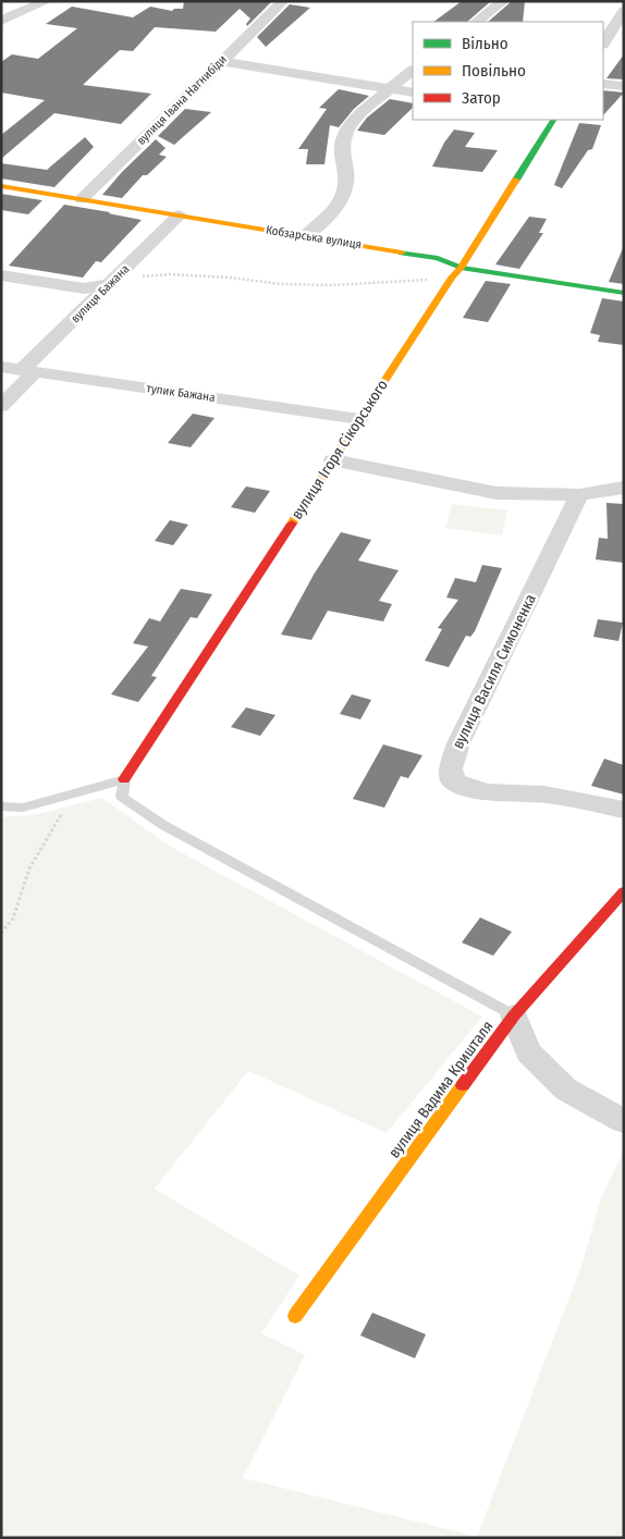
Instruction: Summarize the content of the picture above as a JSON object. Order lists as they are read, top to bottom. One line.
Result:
{"streets":{"street":["вулиця Івана Нагнибіди","Кобзарська вулиця","вулиця Бажана","тупик Бажана","вулиця Ігоря Сікорського","вулиця Василя Симоненка","вулиця Вадима Кришталя"]},"crossings":[["вулиця Івана Нагнибіди","Кобзарська вулиця"],["Кобзарська вулиця","вулиця Бажана"],["Кобзарська вулиця","вулиця Ігоря Сікорського"],["вулиця Бажана","тупик Бажана"],["тупик Бажана","вулиця Ігоря Сікорського"]],"legend":["Вільно","Повільно","Затор"]}
